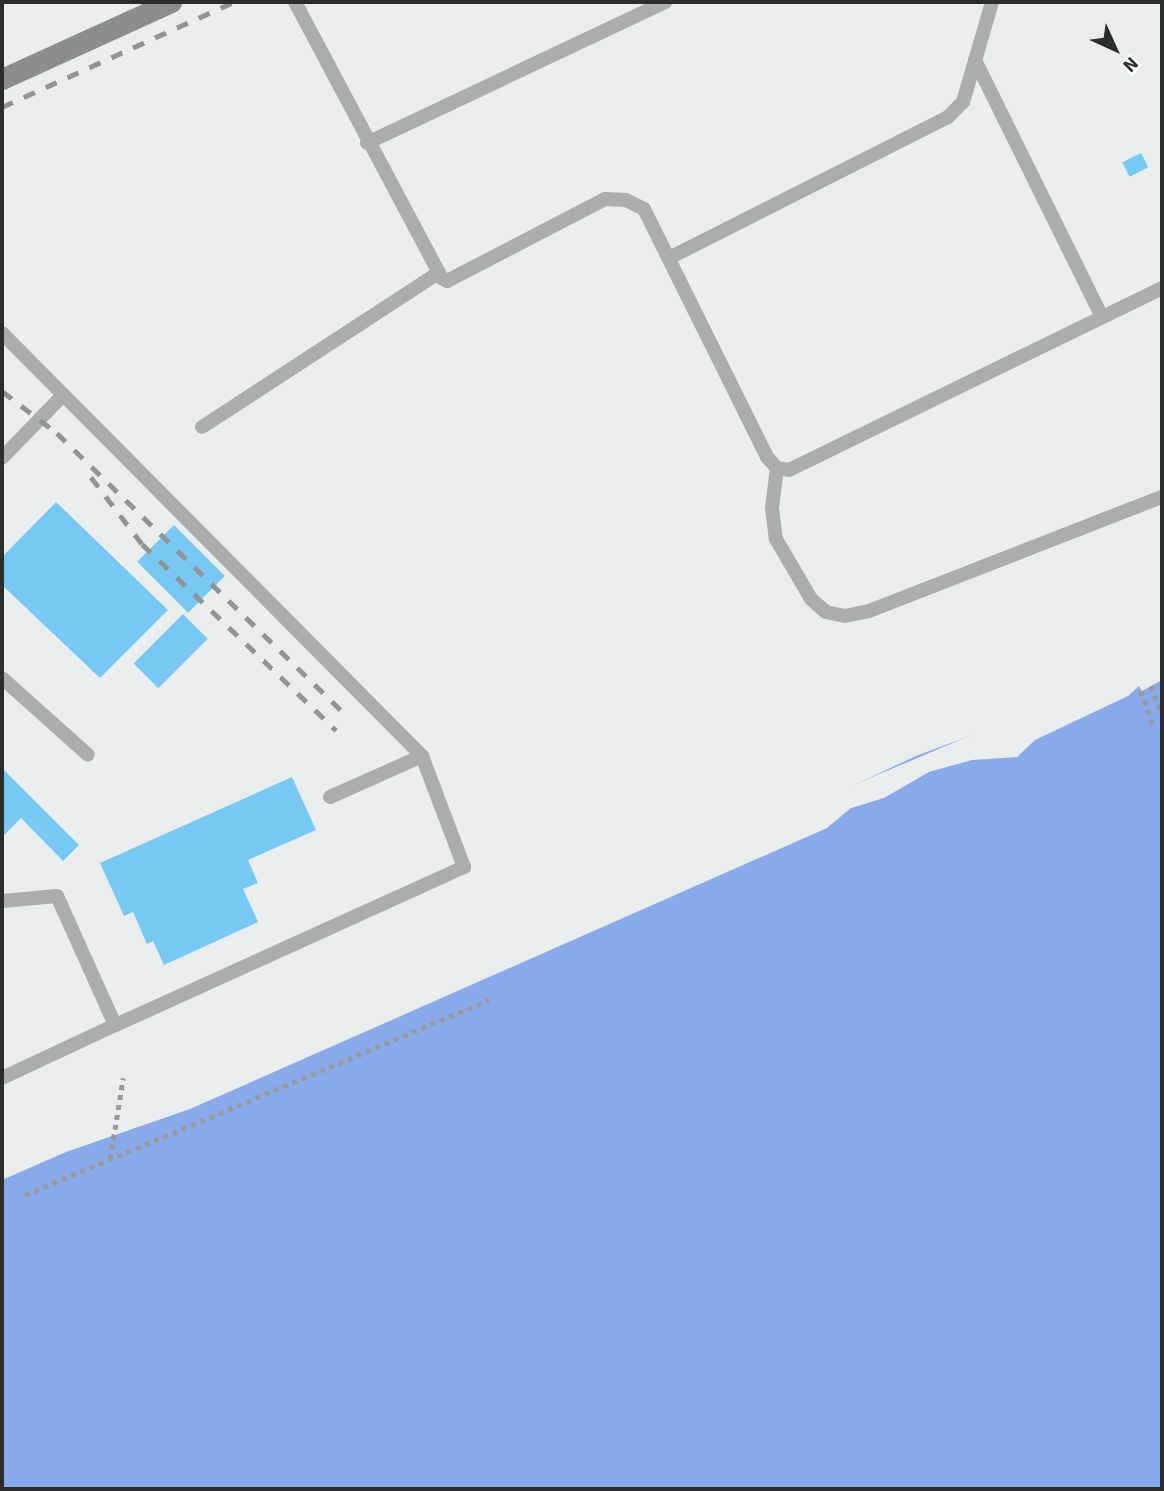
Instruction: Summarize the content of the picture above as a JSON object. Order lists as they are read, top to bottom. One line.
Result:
{"north":"bottom right"}
